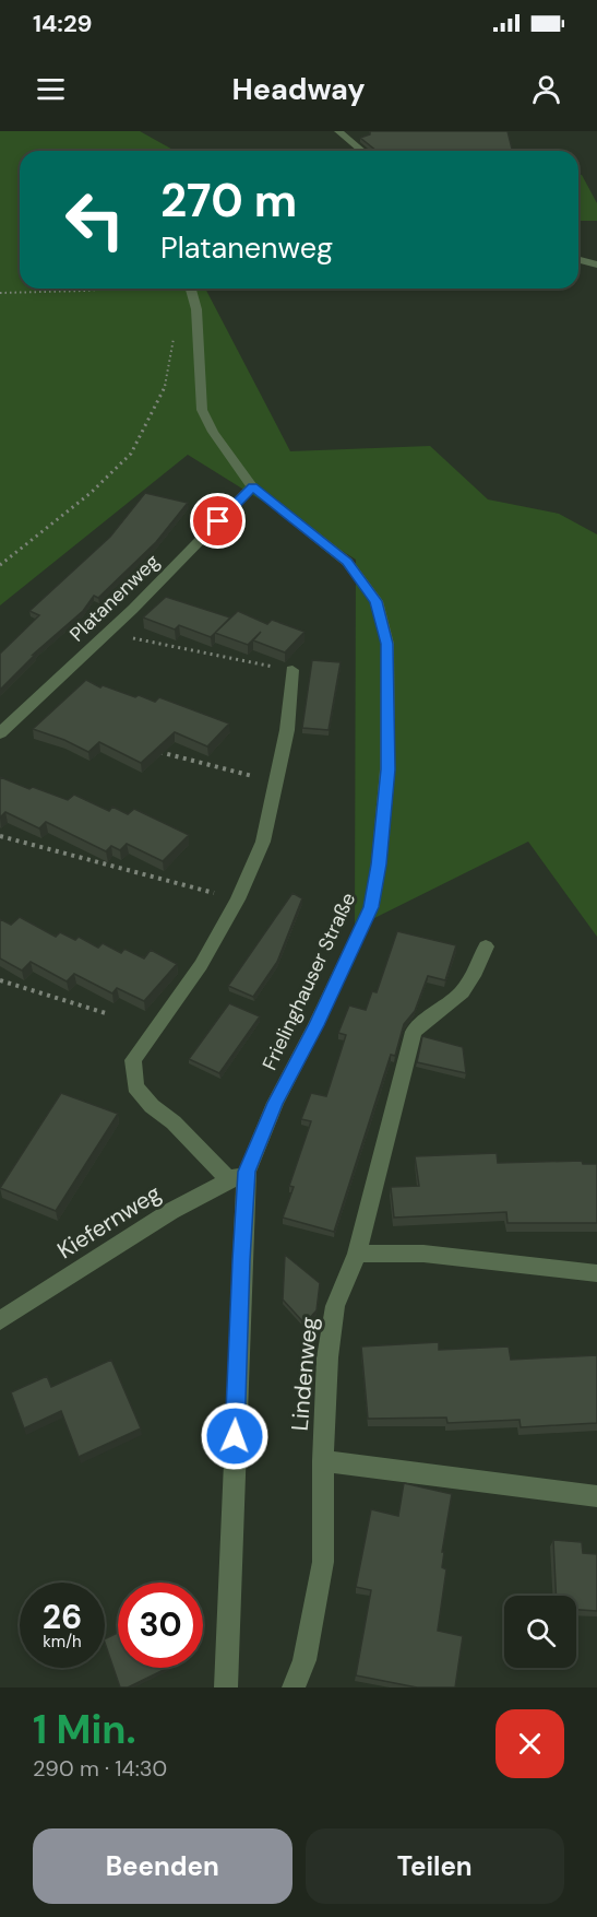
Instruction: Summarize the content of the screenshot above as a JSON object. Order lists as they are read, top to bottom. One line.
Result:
{"streets":{"street":["Platanenweg","Frielinghauser Straße","Kiefernweg","Lindenweg"]},"crossings":[["Platanenweg","Frielinghauser Straße"],["Frielinghauser Straße","Kiefernweg"]],"page":{"status":"14:29","header":"Headway","turn":["270 m","Platanenweg"],"speed":"26 km/h","limit":"30","heading":["1 Min.","290 m · 14:30"],"buttons":["Beenden","Teilen"]}}
